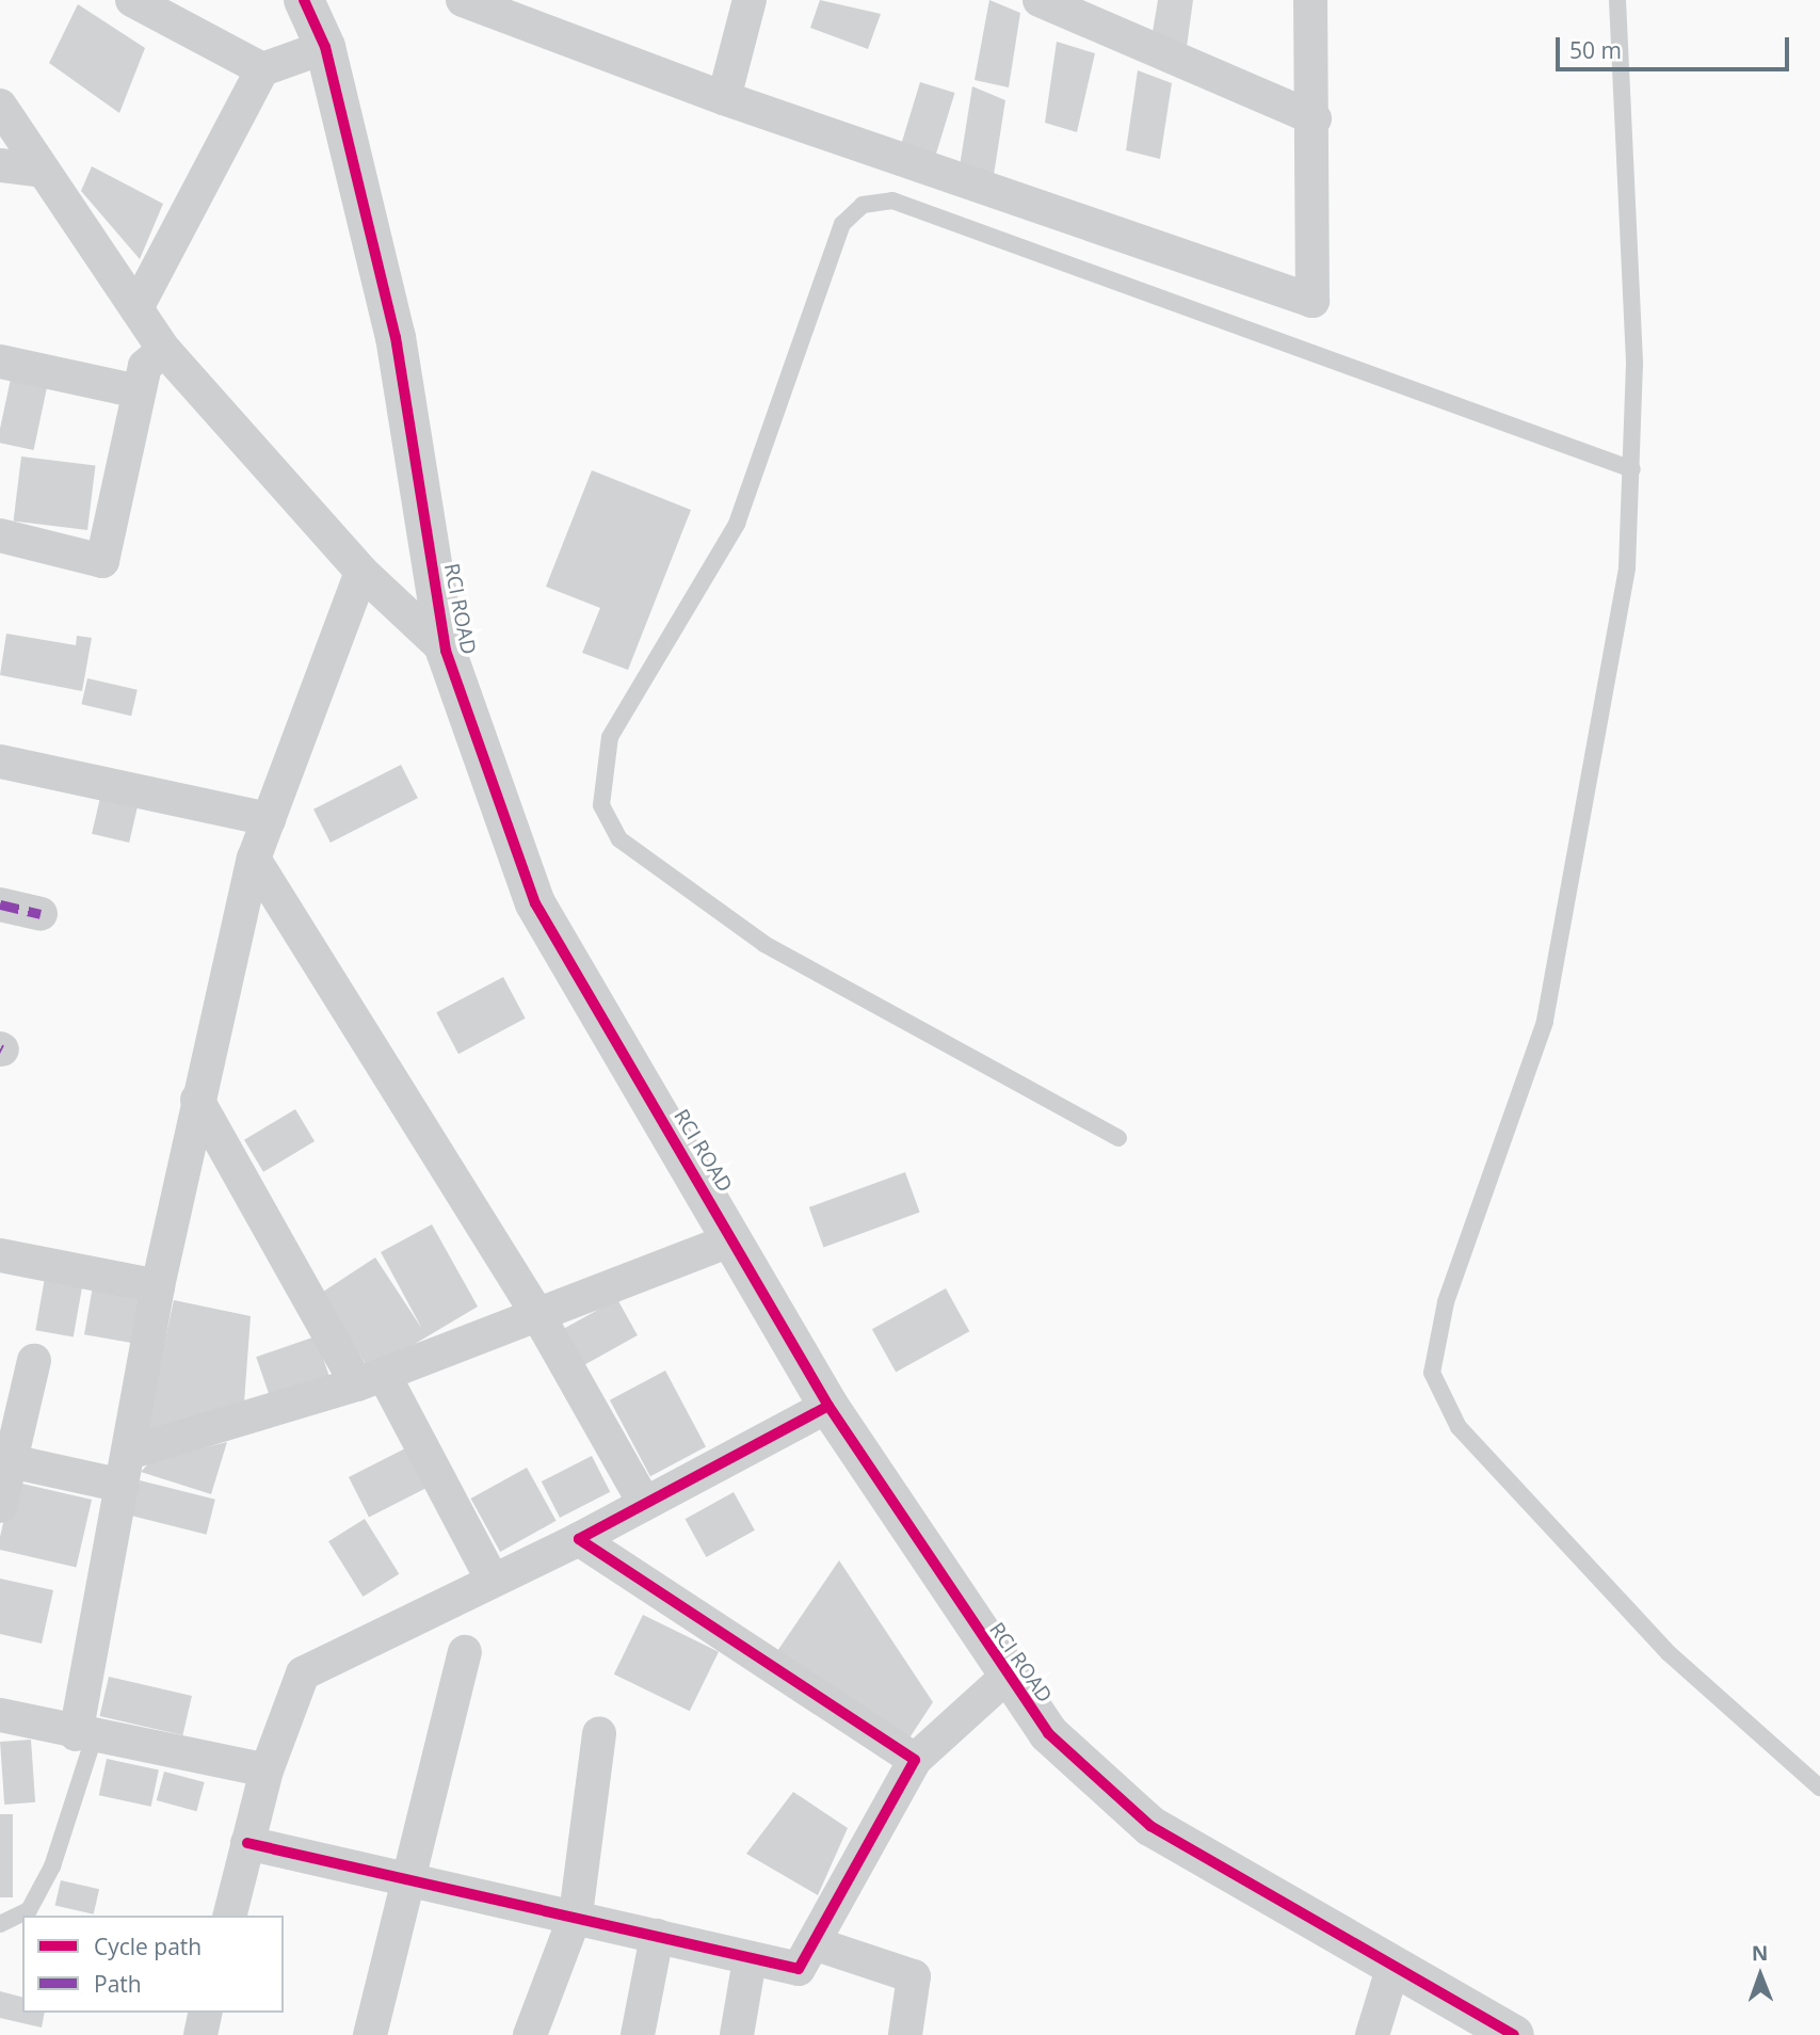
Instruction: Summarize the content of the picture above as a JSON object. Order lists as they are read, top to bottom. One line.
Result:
{"streets":{"street":["RCI ROAD"]},"legend":["Cycle path","Path"],"scale_bar":"50 m","north":"top"}
